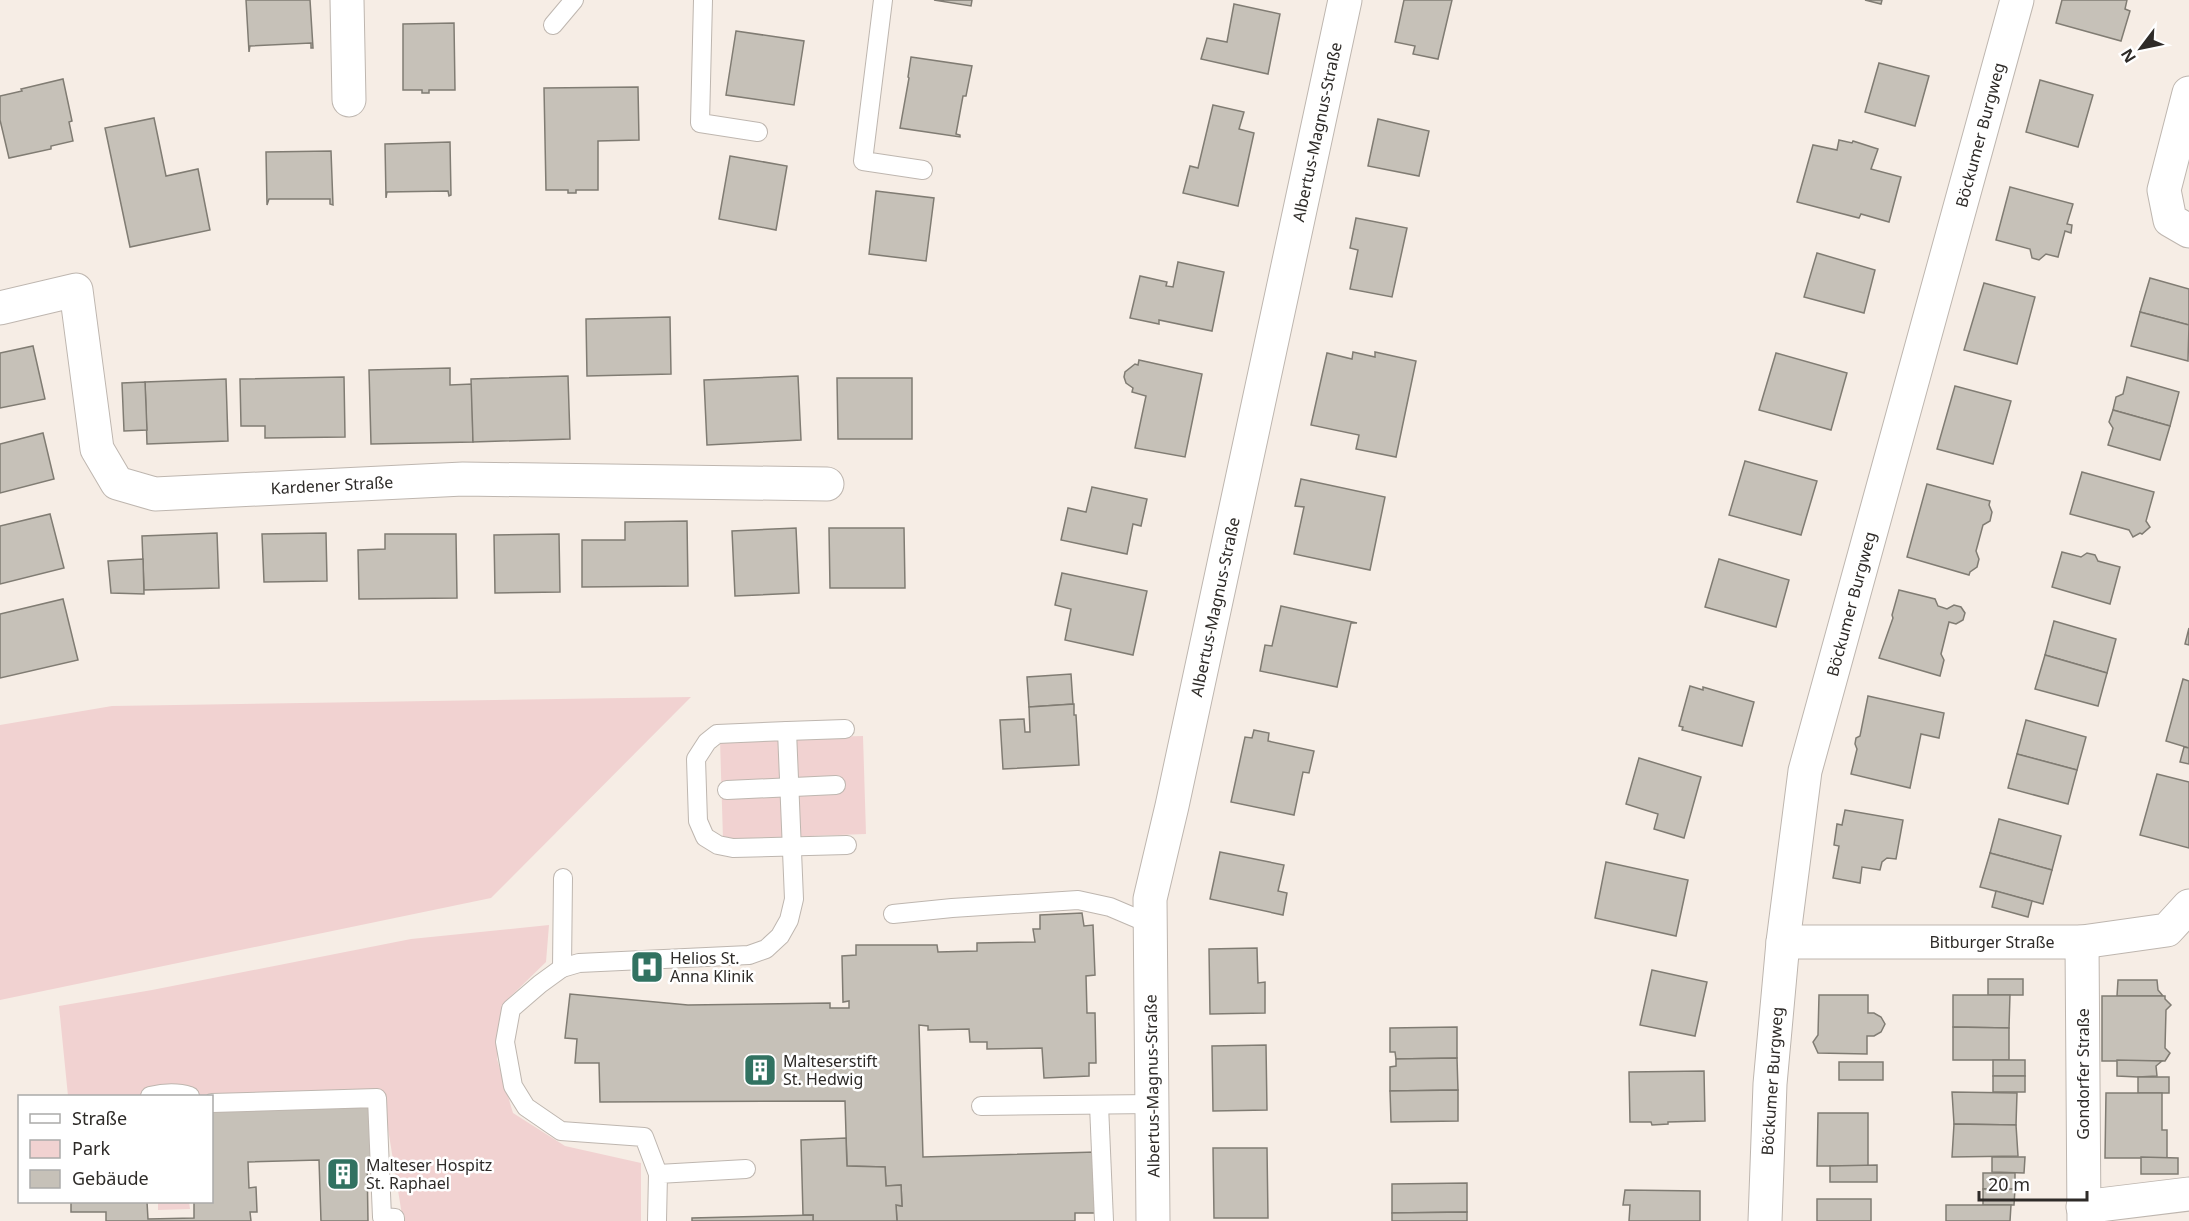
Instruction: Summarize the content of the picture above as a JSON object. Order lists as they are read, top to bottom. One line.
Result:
{"streets":{"street":["Albertus-Magnus-Straße","Böckumer Burgweg","Kardener Straße","Bitburger Straße","Gondorfer Straße"]},"crossings":[["Böckumer Burgweg","Bitburger Straße"],["Bitburger Straße","Gondorfer Straße"]],"places":{"hospital":["Helios St. Anna Klinik"],"building":["Malteserstift St. Hedwig","Malteser Hospitz St. Raphael"]},"legend":["Straße","Park","Gebäude"],"scale_bar":"20 m","north":"bottom left"}
